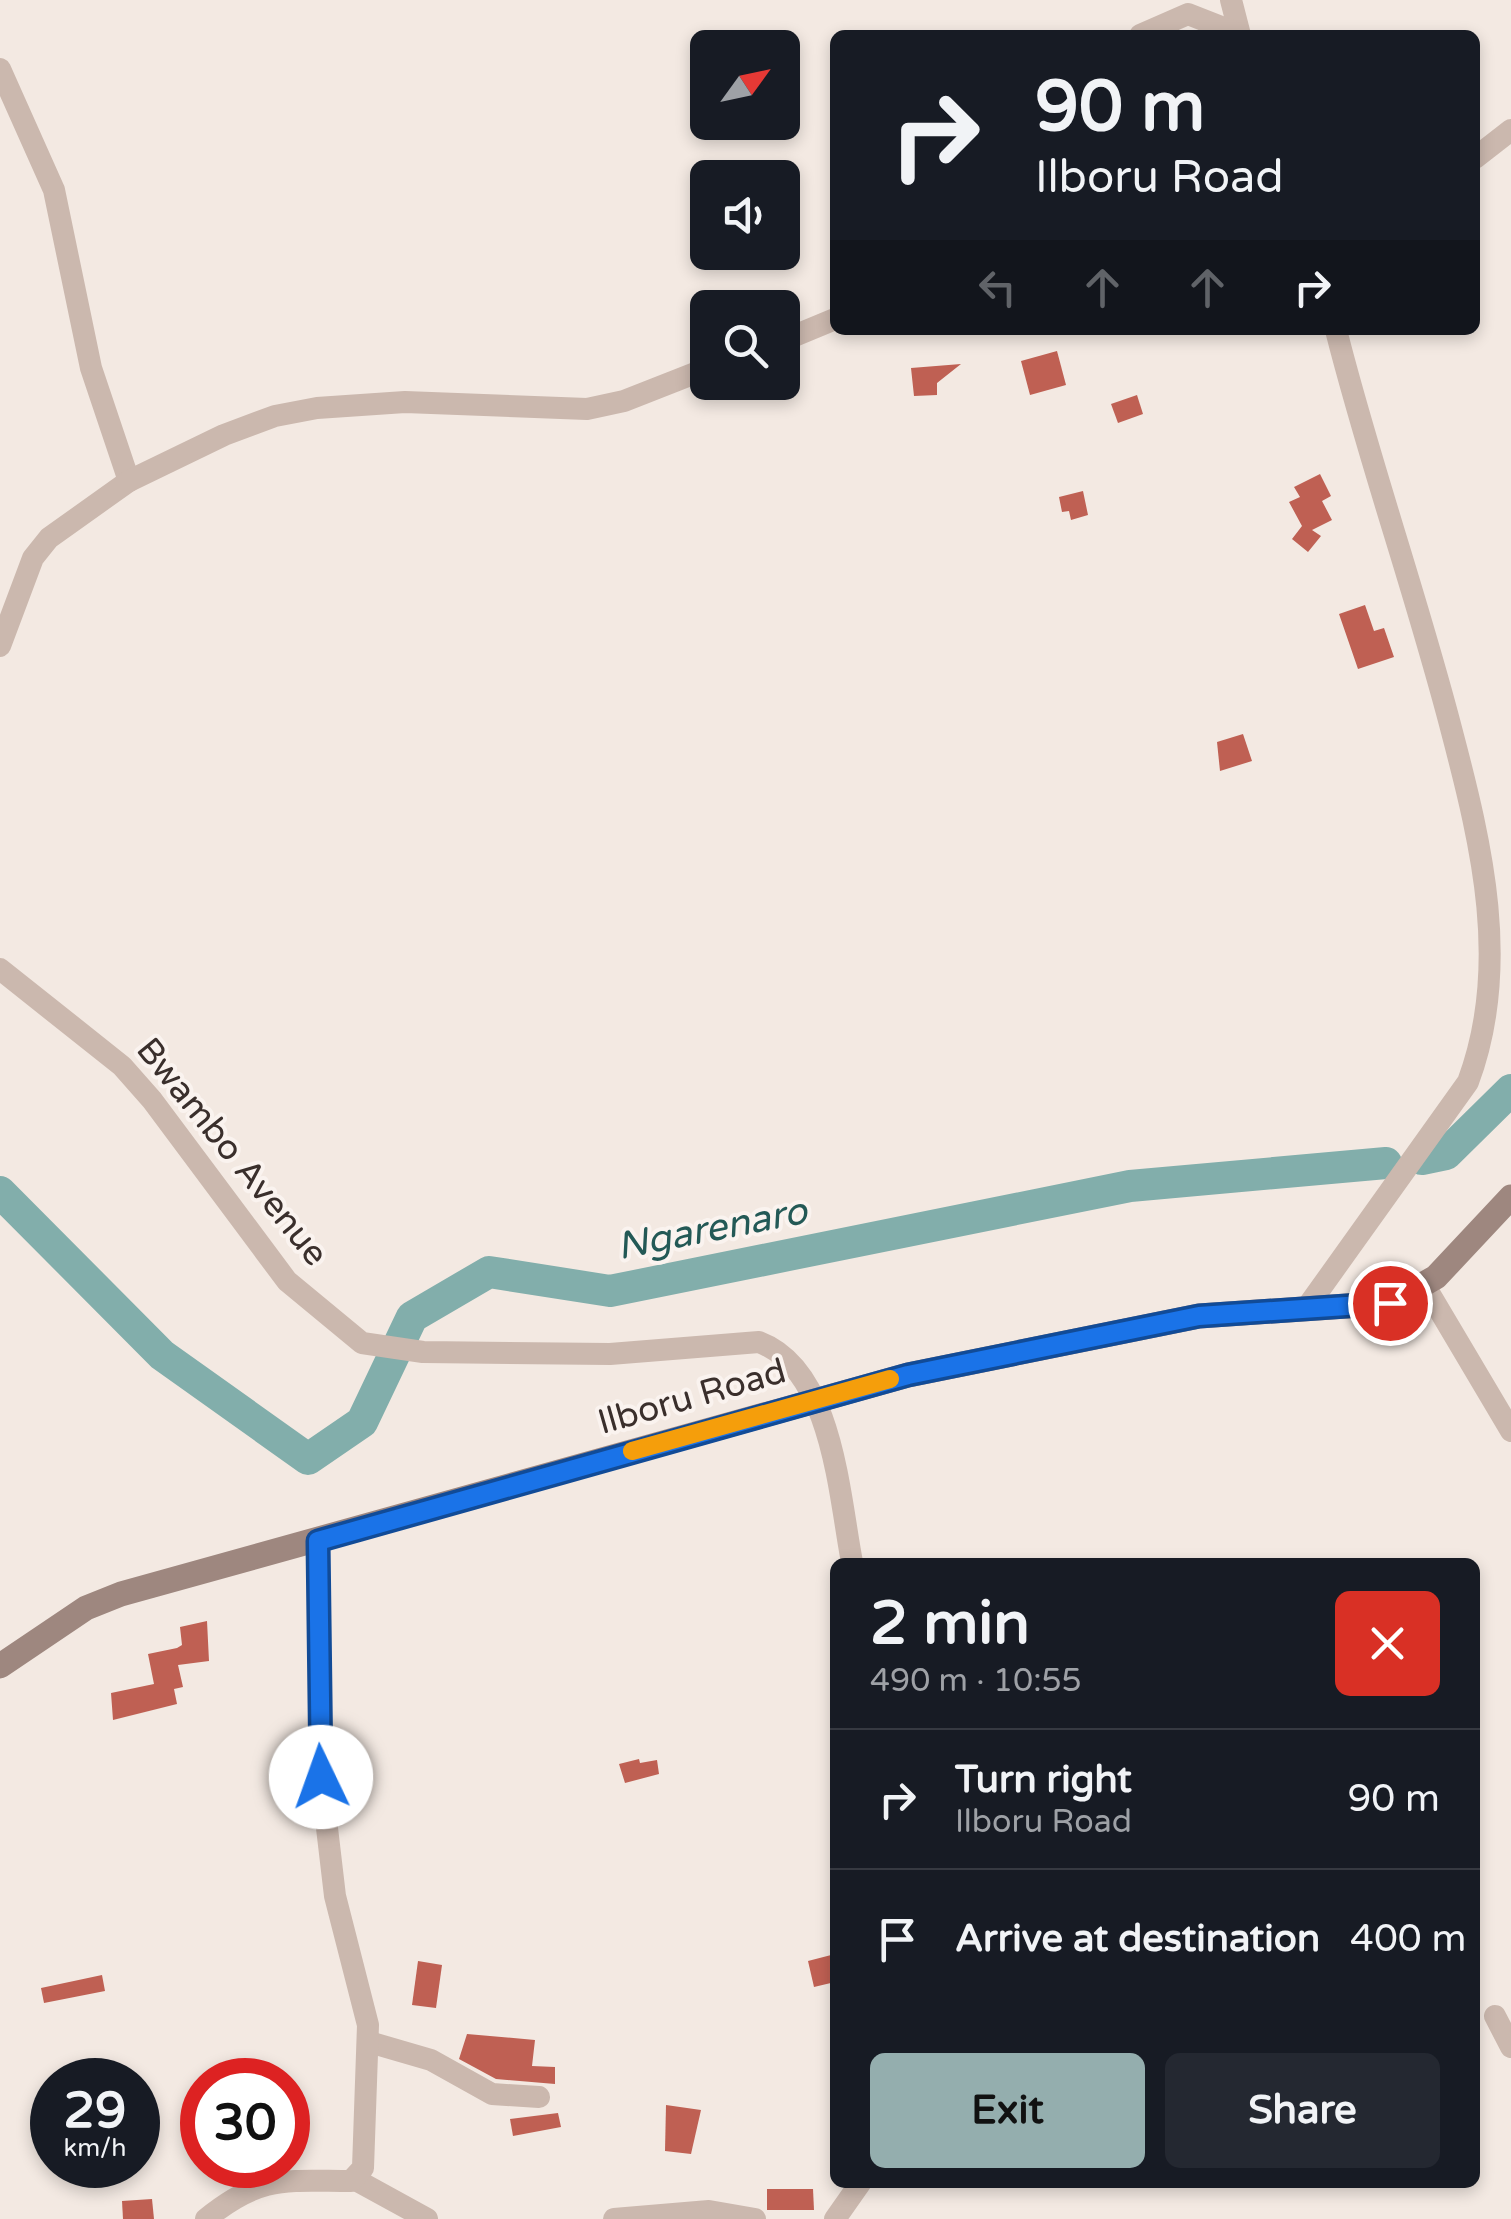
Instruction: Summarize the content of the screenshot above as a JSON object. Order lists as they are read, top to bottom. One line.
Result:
{"streets":{"street":["Bwambo Avenue","Ilboru Road"]},"crossings":[["Bwambo Avenue","Ilboru Road"]],"water":["Ngarenaro"],"north":"top right","page":{"turn":["90 m","Ilboru Road"],"heading":["2 min","490 m · 10:55"],"list":[{"name":"Turn right","note":"Ilboru Road","value":"90 m"},{"name":"Arrive at destination","value":"400 m"}],"buttons":["Exit","Share"],"speed":"29 km/h","limit":"30"}}
